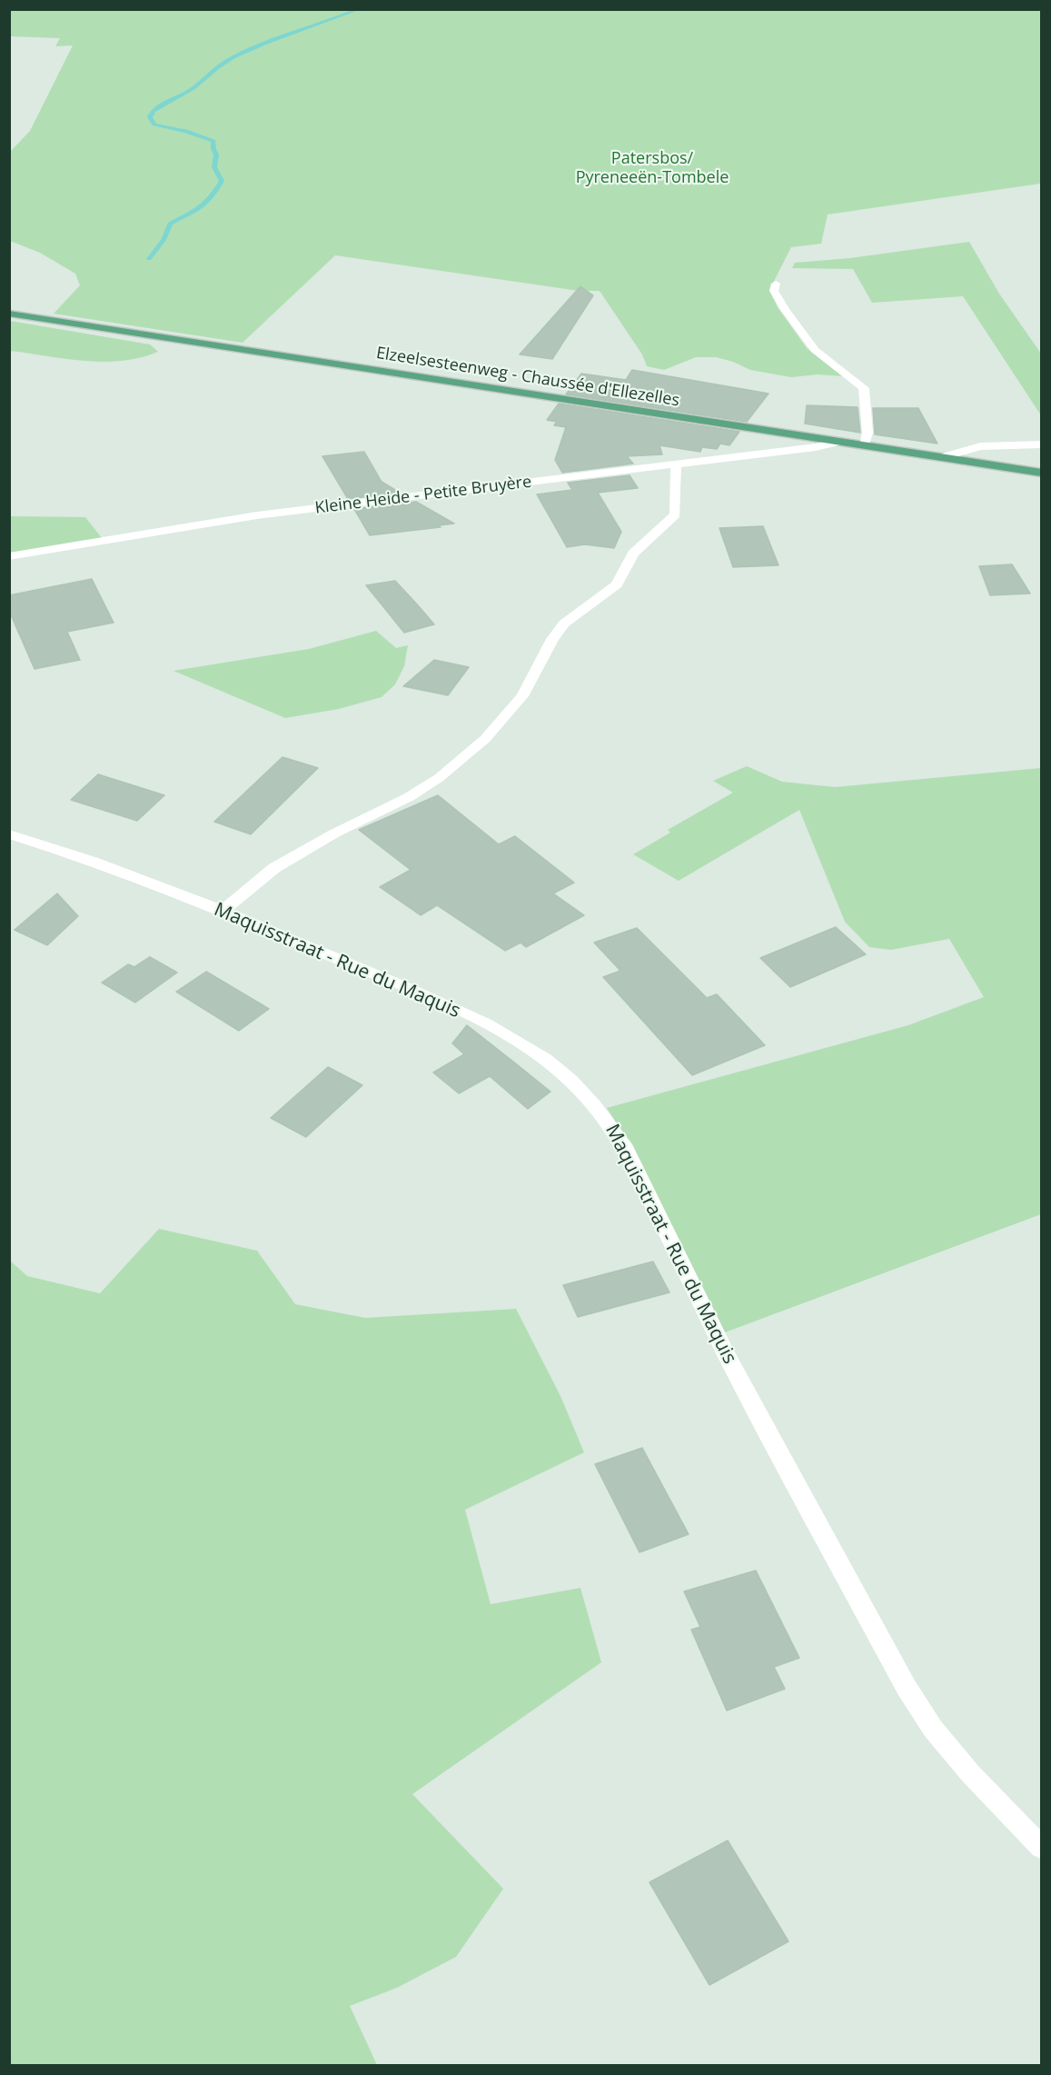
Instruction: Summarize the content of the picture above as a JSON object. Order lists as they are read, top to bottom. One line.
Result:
{"streets":{"main road":["Elzeelsesteenweg - Chaussée d'Ellezelles"],"street":["Kleine Heide - Petite Bruyère","Maquisstraat - Rue du Maquis"]},"crossings":[["Elzeelsesteenweg - Chaussée d'Ellezelles","Kleine Heide - Petite Bruyère"]],"parks":["Patersbos/ Pyreneeën-Tombele"]}
